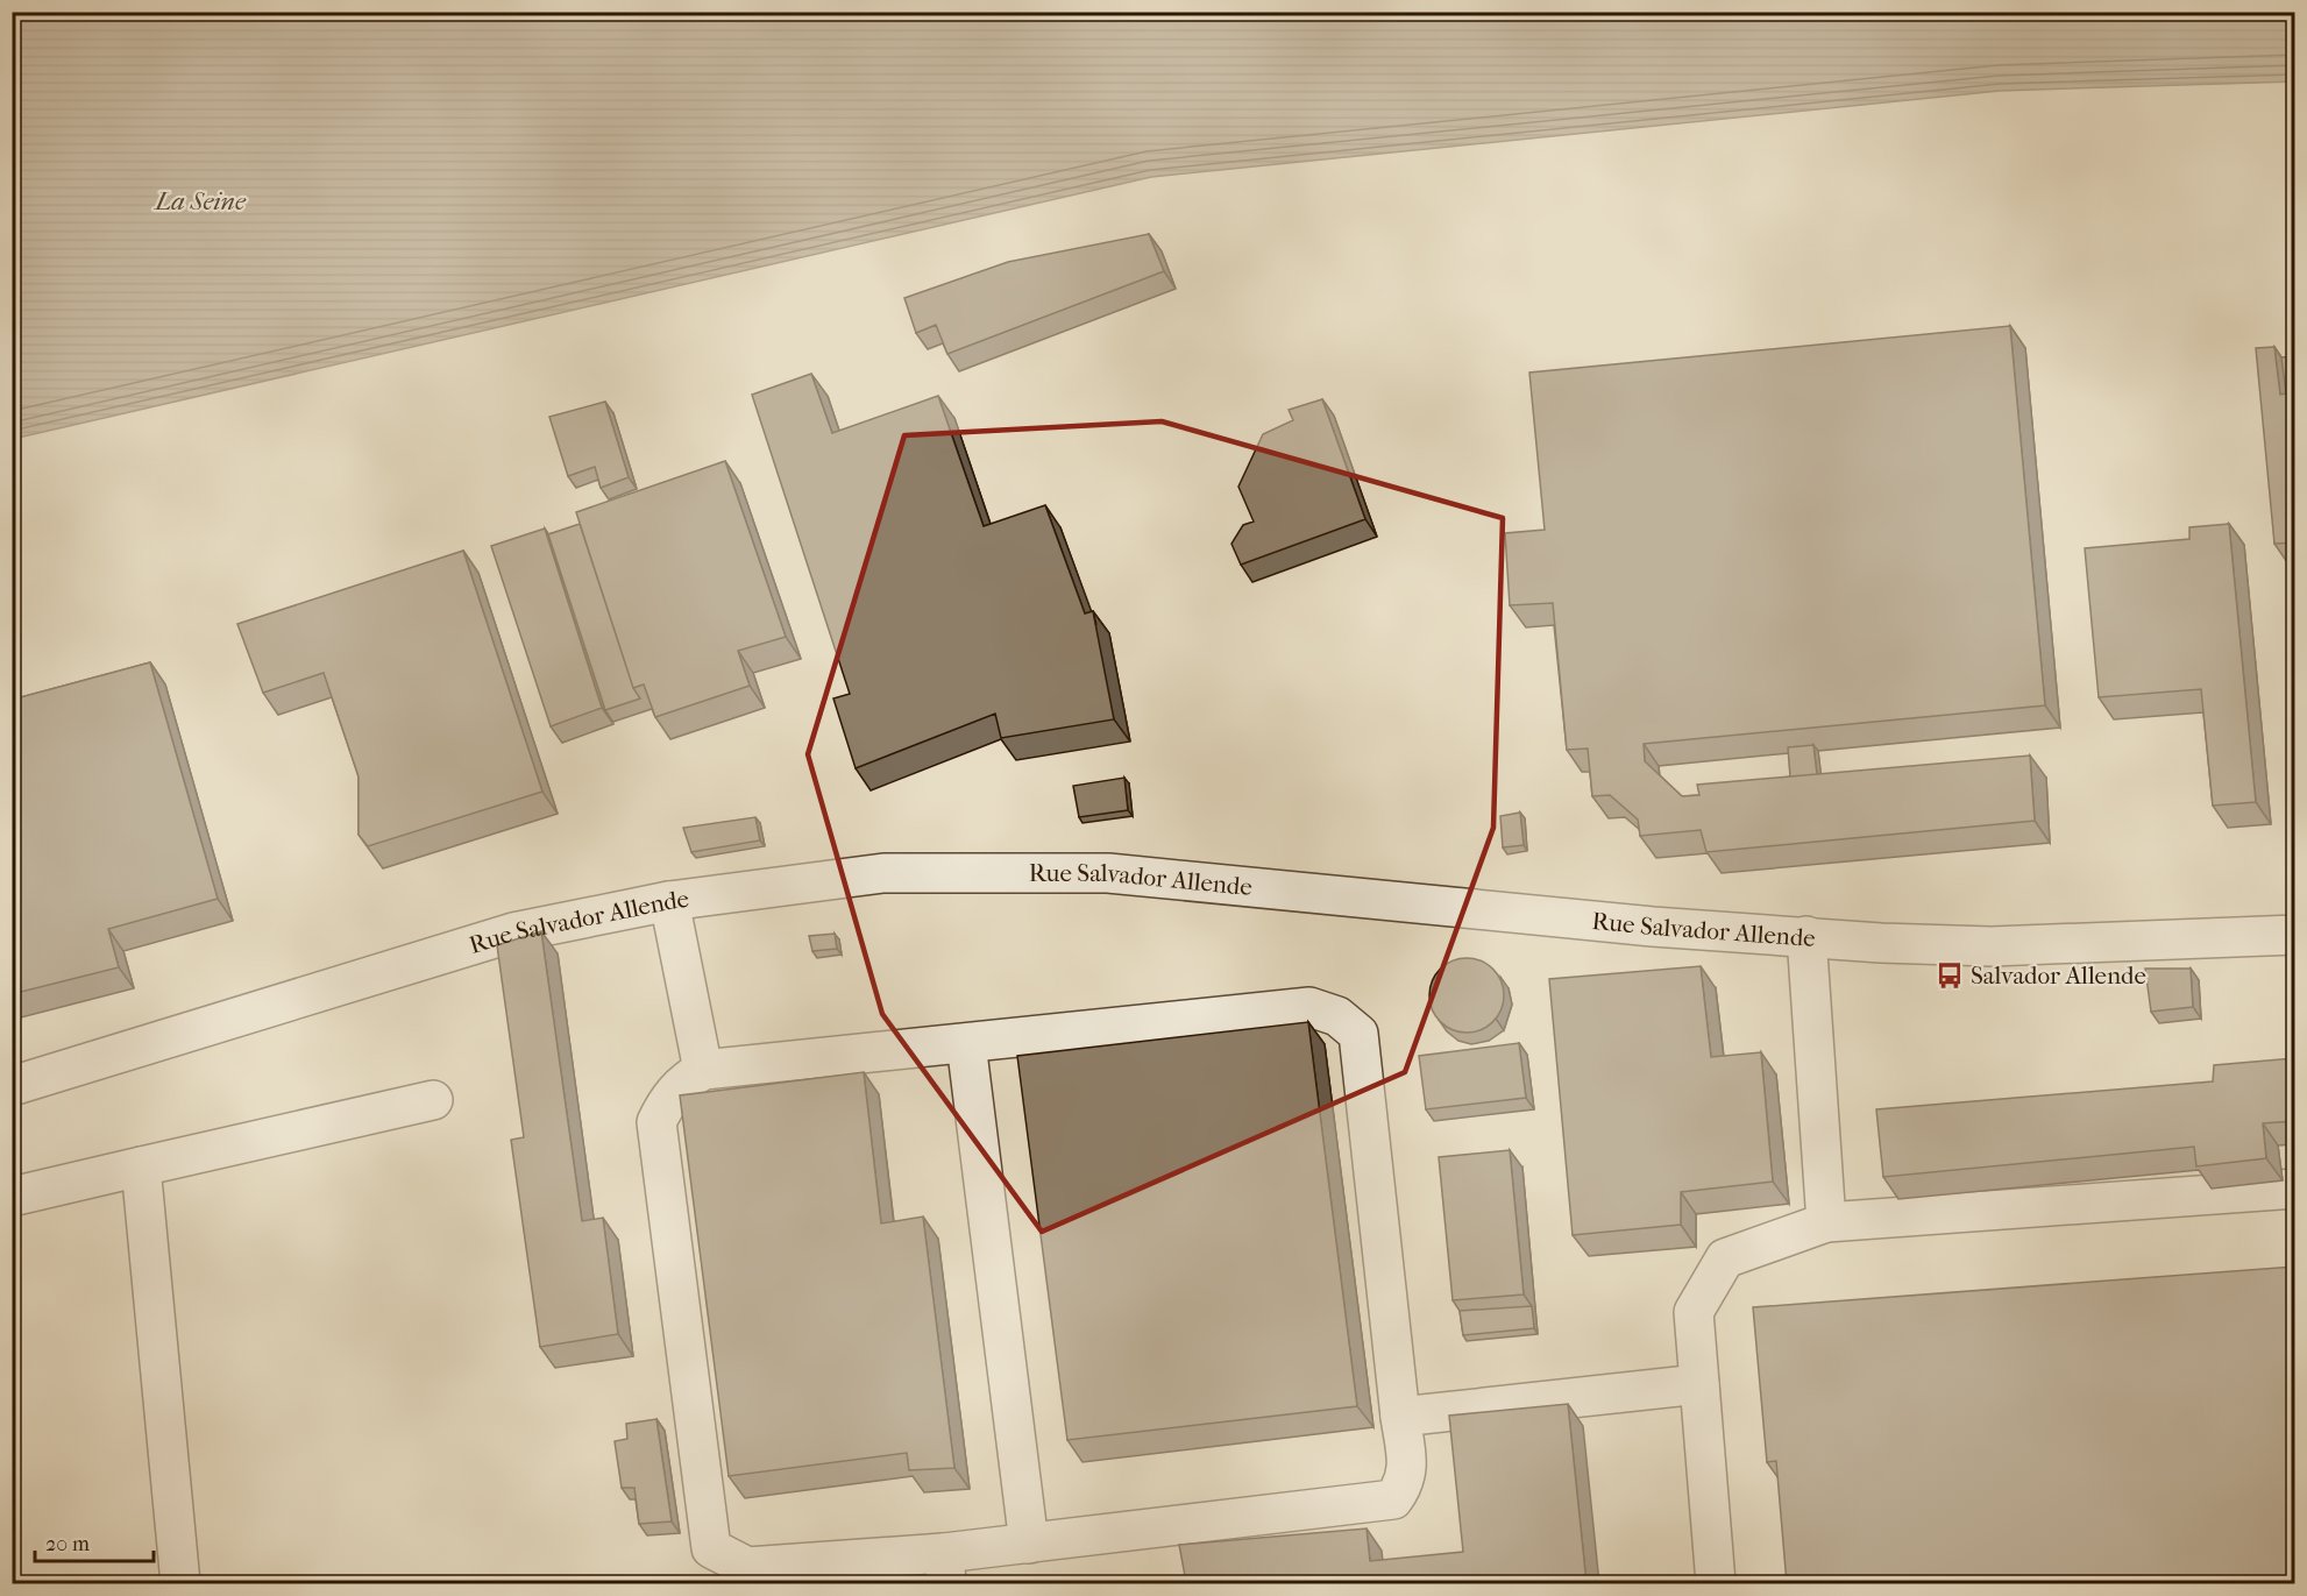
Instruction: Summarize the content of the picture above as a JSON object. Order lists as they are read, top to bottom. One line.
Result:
{"streets":{"street":["Rue Salvador Allende"]},"water":["La Seine"],"places":{"bus stop":["Salvador Allende"]},"scale_bar":"20 m"}
